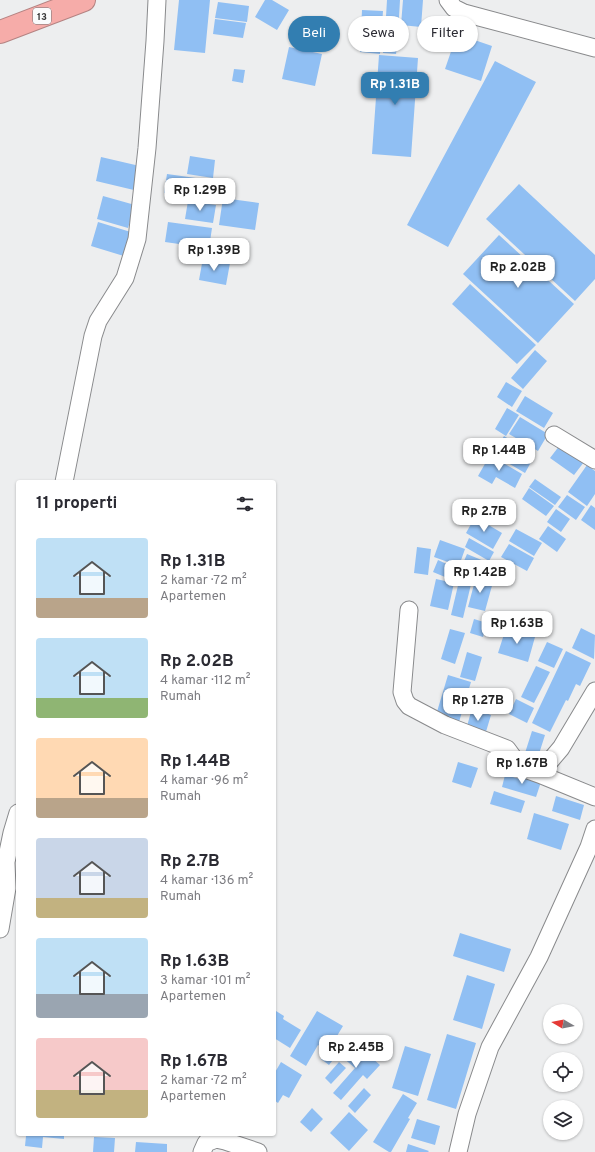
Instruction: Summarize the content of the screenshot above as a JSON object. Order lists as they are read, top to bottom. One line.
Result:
{"streets":{"highway":["13"]},"north":"left","page":{"chip":["Beli","Sewa","Filter"],"price":["Rp 1.31B","Rp 1.29B","Rp 1.39B","Rp 2.02B","Rp 1.44B","Rp 2.7B","Rp 1.42B","Rp 1.63B","Rp 1.27B","Rp 1.67B","Rp 2.45B"],"heading":"11 properti","list":[{"name":"Rp 1.31B","note":"2 kamar · 72 m² · Apartemen"},{"name":"Rp 2.02B","note":"4 kamar · 112 m² · Rumah"},{"name":"Rp 1.44B","note":"4 kamar · 96 m² · Rumah"},{"name":"Rp 2.7B","note":"4 kamar · 136 m² · Rumah"},{"name":"Rp 1.63B","note":"3 kamar · 101 m² · Apartemen"},{"name":"Rp 1.67B","note":"2 kamar · 72 m² · Apartemen"}]}}
